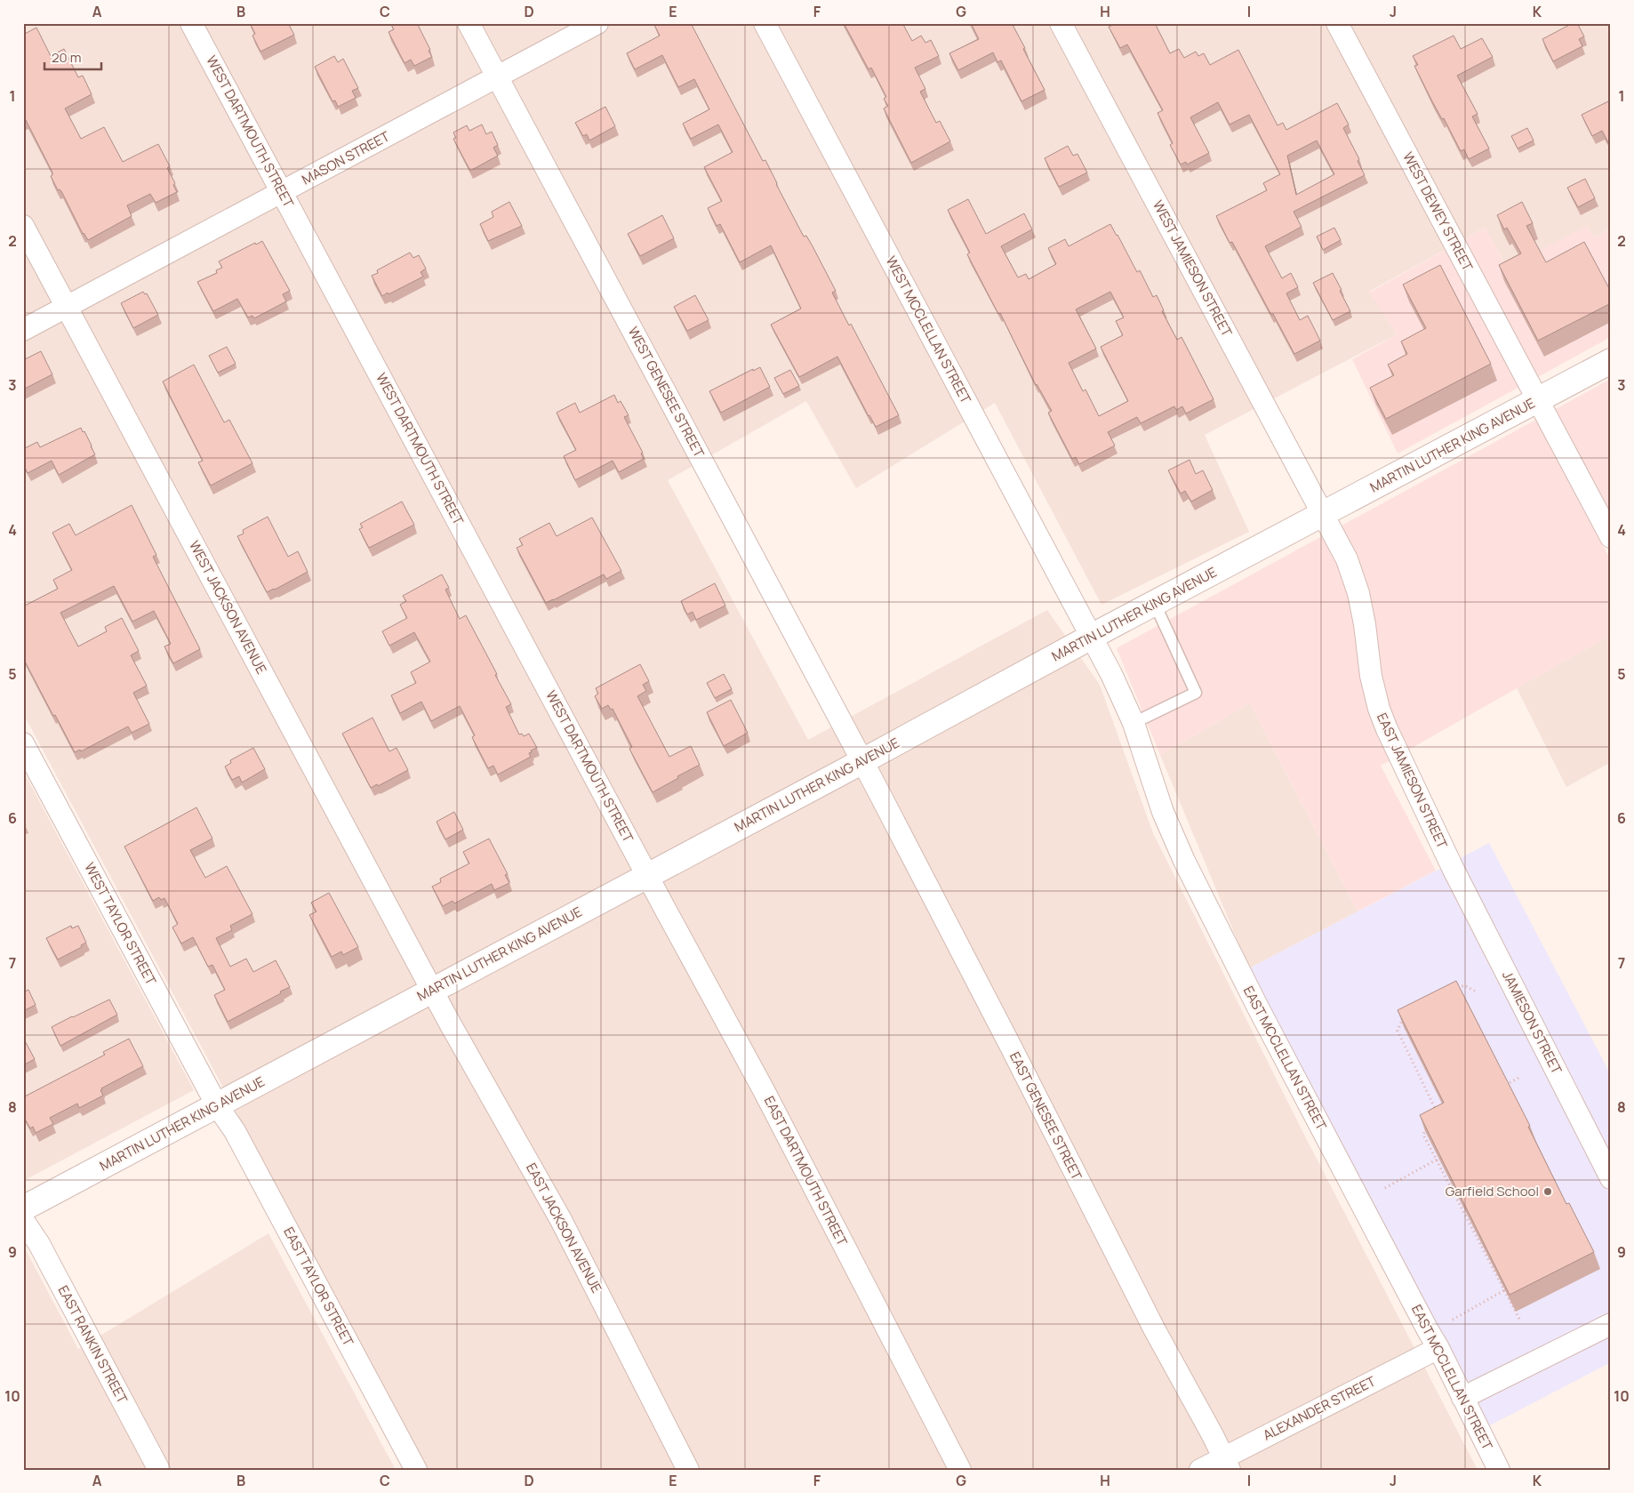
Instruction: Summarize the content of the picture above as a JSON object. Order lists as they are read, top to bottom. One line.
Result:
{"streets":{"street":["WEST DARTMOUTH STREET","MASON STREET","WEST DEWEY STREET","WEST JAMIESON STREET","WEST MCCLELLAN STREET","WEST GENESEE STREET","MARTIN LUTHER KING AVENUE","WEST JACKSON AVENUE","EAST JAMIESON STREET","WEST TAYLOR STREET","JAMIESON STREET","EAST MCCLELLAN STREET","EAST GENESEE STREET","EAST DARTMOUTH STREET","EAST JACKSON AVENUE","EAST TAYLOR STREET","EAST RANKIN STREET","ALEXANDER STREET"]},"crossings":[["WEST DARTMOUTH STREET","MASON STREET"],["WEST DARTMOUTH STREET","MARTIN LUTHER KING AVENUE"],["WEST DARTMOUTH STREET","EAST DARTMOUTH STREET"],["MASON STREET","WEST GENESEE STREET"],["MASON STREET","WEST JACKSON AVENUE"],["WEST DEWEY STREET","MARTIN LUTHER KING AVENUE"],["WEST JAMIESON STREET","MARTIN LUTHER KING AVENUE"],["WEST JAMIESON STREET","EAST JAMIESON STREET"],["WEST MCCLELLAN STREET","MARTIN LUTHER KING AVENUE"],["WEST MCCLELLAN STREET","EAST MCCLELLAN STREET"],["WEST GENESEE STREET","MARTIN LUTHER KING AVENUE"],["WEST GENESEE STREET","EAST GENESEE STREET"],["MARTIN LUTHER KING AVENUE","WEST JACKSON AVENUE"],["MARTIN LUTHER KING AVENUE","EAST JAMIESON STREET"],["MARTIN LUTHER KING AVENUE","WEST TAYLOR STREET"],["MARTIN LUTHER KING AVENUE","EAST MCCLELLAN STREET"],["MARTIN LUTHER KING AVENUE","EAST GENESEE STREET"],["MARTIN LUTHER KING AVENUE","EAST DARTMOUTH STREET"],["MARTIN LUTHER KING AVENUE","EAST JACKSON AVENUE"],["MARTIN LUTHER KING AVENUE","EAST TAYLOR STREET"],["WEST JACKSON AVENUE","EAST JACKSON AVENUE"],["EAST JAMIESON STREET","JAMIESON STREET"],["WEST TAYLOR STREET","EAST TAYLOR STREET"],["EAST MCCLELLAN STREET","ALEXANDER STREET"],["EAST GENESEE STREET","ALEXANDER STREET"]],"places":["Garfield School"],"scale_bar":"20 m","grid":{"columns":["A","B","C","D","E","F","G","H","I","J","K"],"rows":["1","2","3","4","5","6","7","8","9","10"]}}
